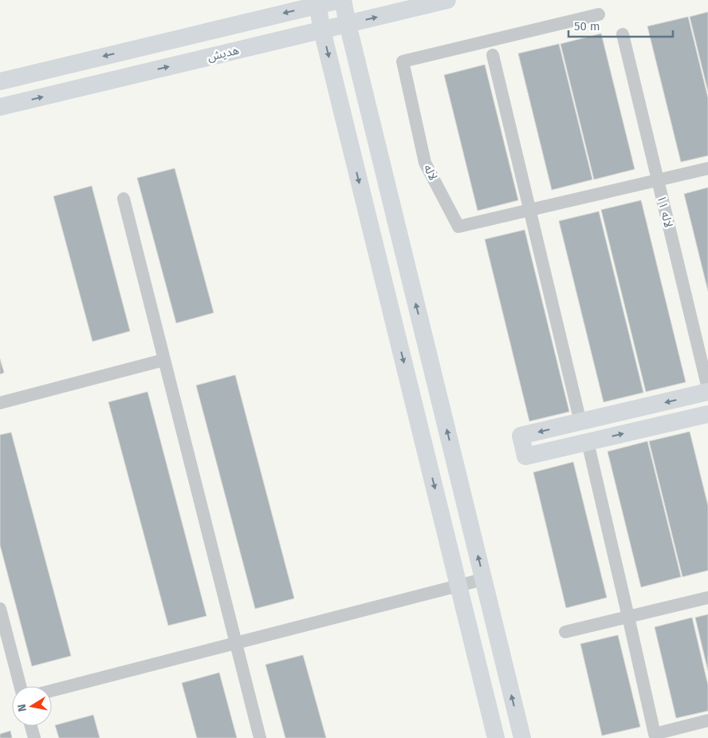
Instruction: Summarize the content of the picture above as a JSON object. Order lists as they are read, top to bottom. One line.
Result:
{"streets":{"street":["هدیش","لاله","لاله ۱۱"]},"crossings":[["لاله","لاله ۱۱"]],"scale_bar":"50 m","north":"left"}
